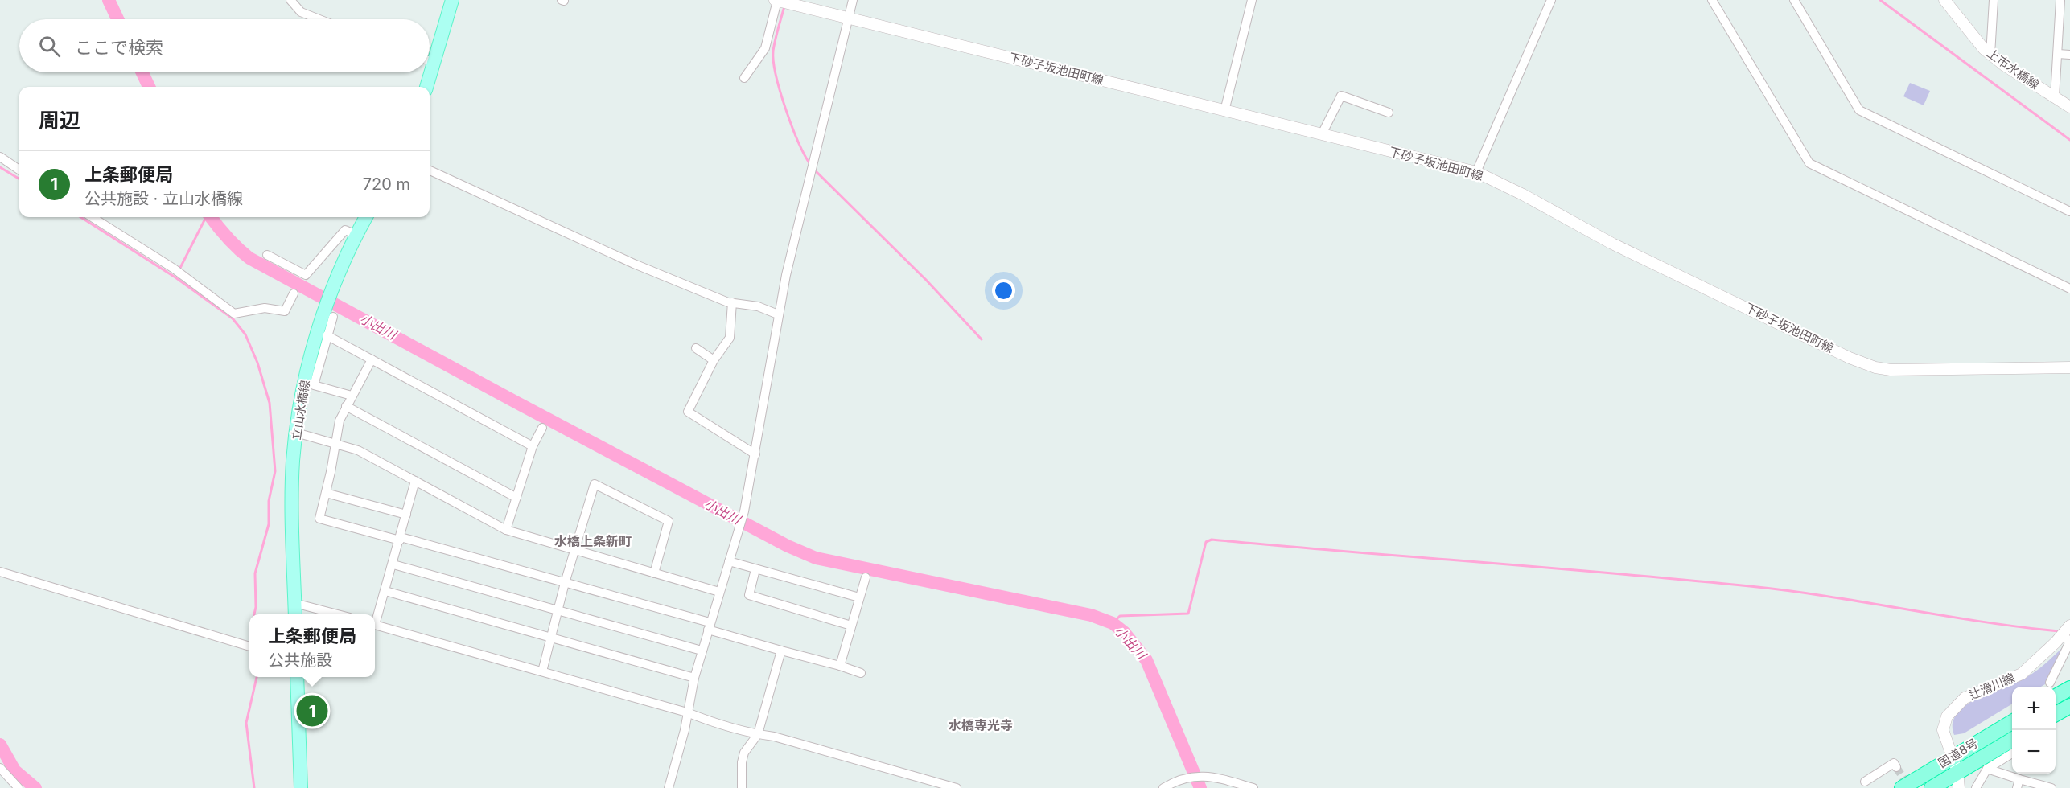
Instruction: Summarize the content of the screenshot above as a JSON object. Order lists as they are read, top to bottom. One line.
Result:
{"streets":{"highway":["国道8号"],"main road":["下砂子坂池田町線","上市水橋線","立山水橋線","辻滑川線"]},"crossings":[["辻滑川線","国道8号"]],"districts":["水橋上条新町","水橋専光寺"],"water":["小出川"],"page":{"search":"ここで検索","heading":"周辺","list":[{"mark":"1","name":"上条郵便局","note":"公共施設 · 立山水橋線","value":"720 m"}],"popup":["上条郵便局","公共施設"],"map_buttons":["+","−"],"pins":"1"}}
